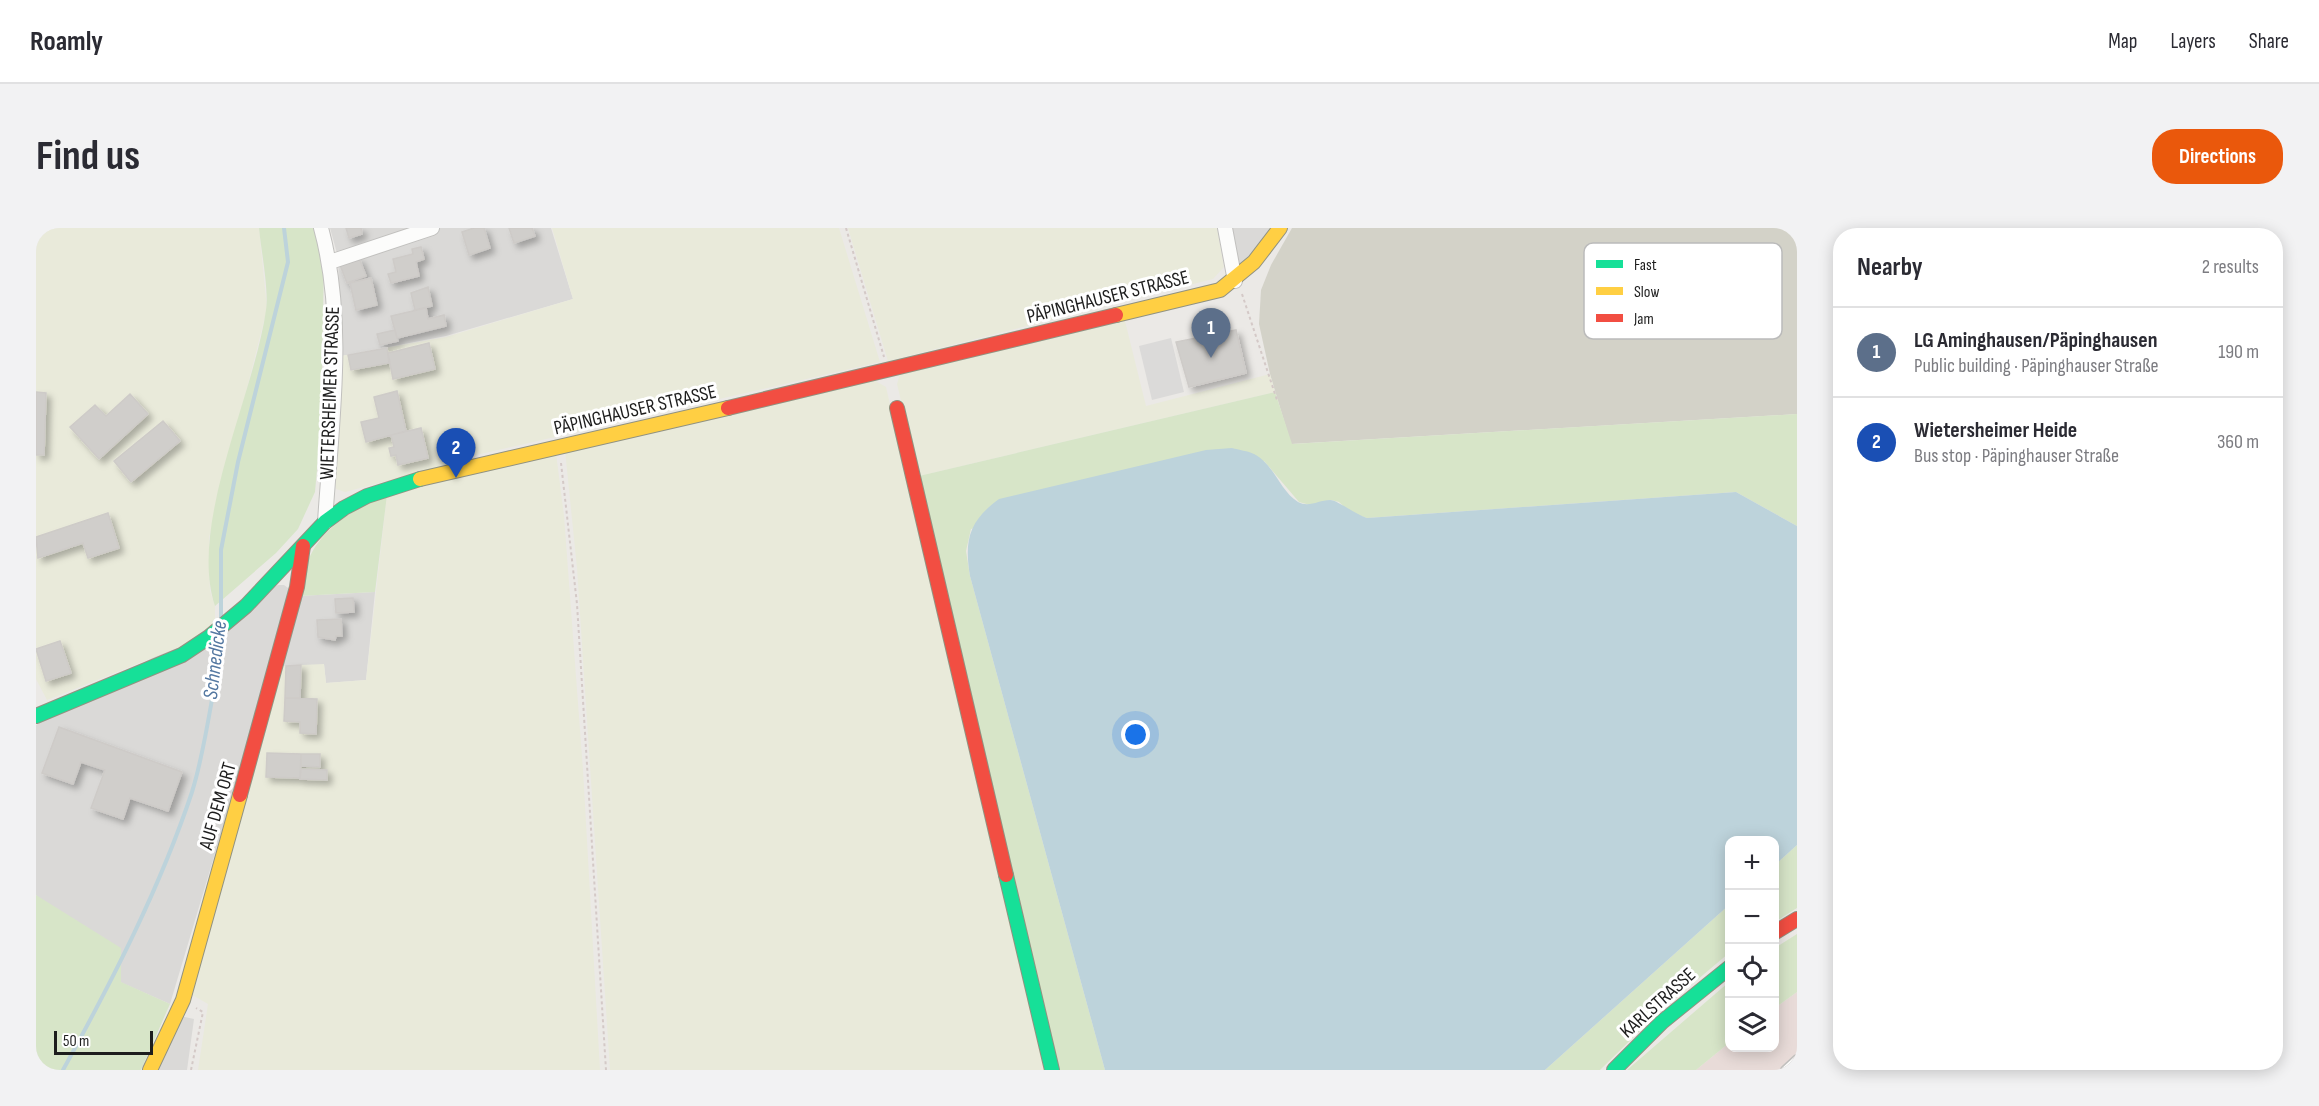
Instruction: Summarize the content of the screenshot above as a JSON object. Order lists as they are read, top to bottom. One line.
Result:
{"streets":{"street":["PÄPINGHAUSER STRASSE","WIETERSHEIMER STRASSE","AUF DEM ORT","KARLSTRASSE"]},"crossings":[["PÄPINGHAUSER STRASSE","WIETERSHEIMER STRASSE"],["PÄPINGHAUSER STRASSE","AUF DEM ORT"]],"water":["Schnedicke"],"legend":["Fast","Slow","Jam"],"scale_bar":"50 m","page":{"header":"Roamly","nav":["Map","Layers","Share"],"buttons":"Directions","title":"Find us","heading":["Nearby","2 results"],"list":[{"mark":"1","name":"LG Aminghausen/Päpinghausen","note":"Public building · Päpinghauser Straße","value":"190 m"},{"mark":"2","name":"Wietersheimer Heide","note":"Bus stop · Päpinghauser Straße","value":"360 m"}],"pins":["1","2"],"map_buttons":["+","−"],"scale":"50 m"}}
